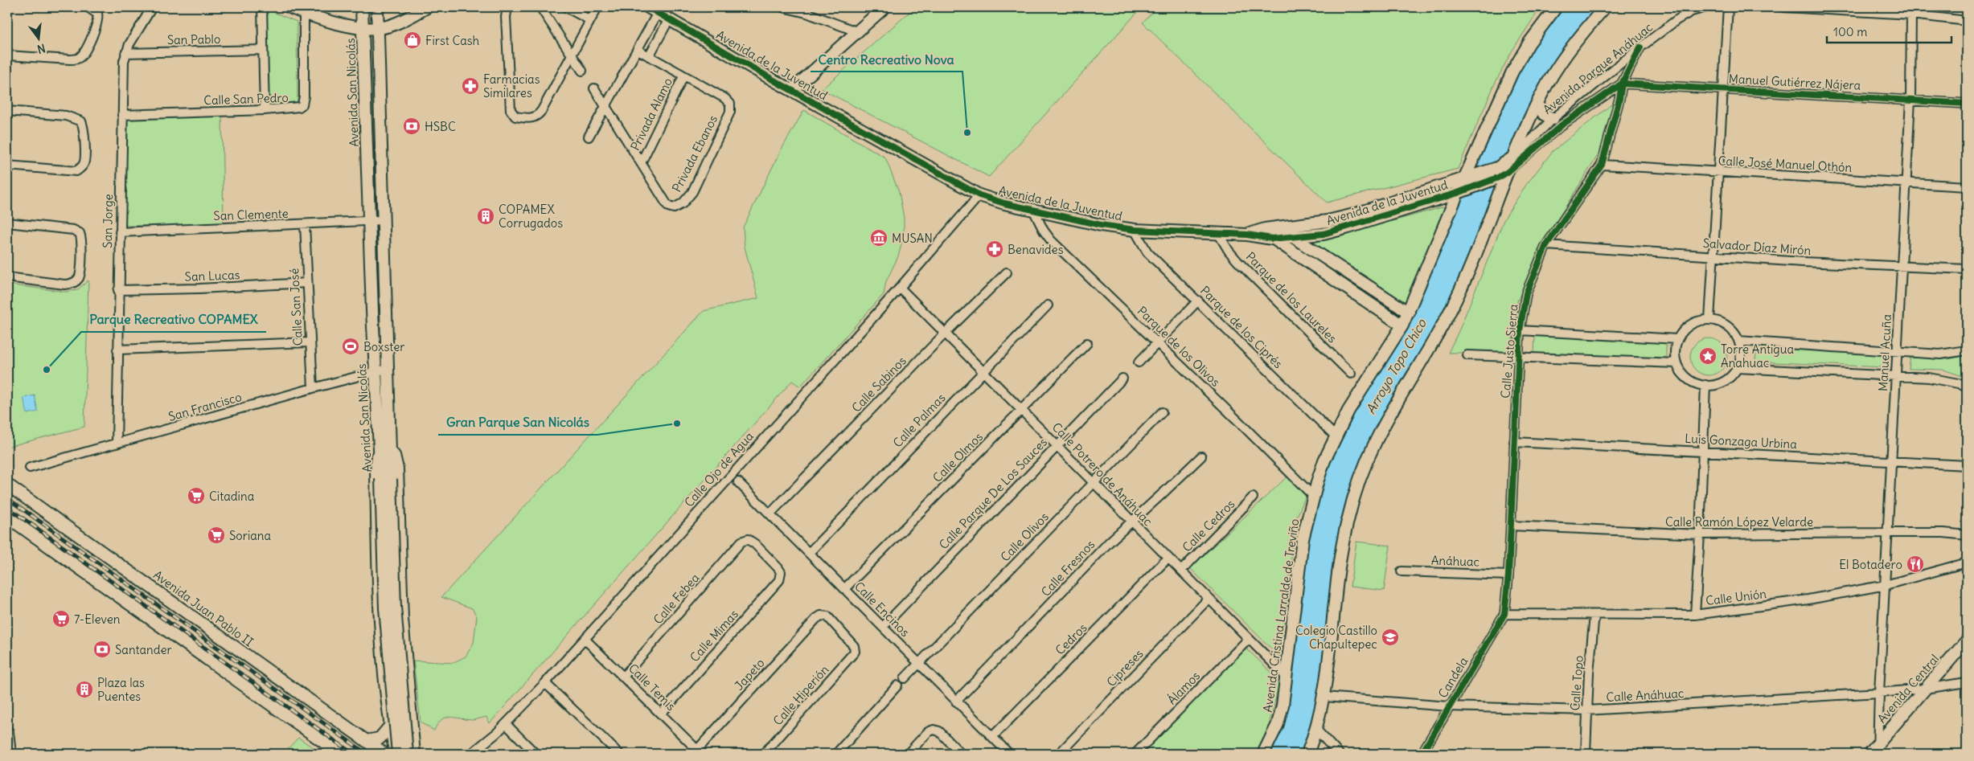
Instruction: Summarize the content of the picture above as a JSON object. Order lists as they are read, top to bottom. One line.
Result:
{"streets":{"street":["San Pablo","Avenida de la Juventud","Avenida Parque Anáhuac","Manuel Gutiérrez Nájera","Avenida San Nicolás","Calle San Pedro","Privada Alamo","Privada Ebanos","Calle José Manuel Othón","San Clemente","San Jorge","Salvador Díaz Mirón","San Lucas","Parque de los Laureles","Calle San José","Parque de los Ciprés","Parque de los Olivos","Calle Justo Sierra","Manuel Acuña","Calle Sabinos","San Francisco","Calle Palmas","Luis Gonzaga Urbina","Calle Olmos","Calle Ojo de Agua","Calle Potrero de Anáhuac","Calle Parque De Los Sauces","Calle Ramón López Velarde","Calle Cedros","Calle Olivos","Anáhuac","Calle Fresnos","Calle Unión","Calle Febea","Avenida Juan Pablo II","Calle Encinos","Avenida Cristina Larralde de Treviño","Calle Mimas","Cedros","Cipreses","Japeto","Candela","Calle Topo","Calle Temis","Álamos","Avenida Central","Calle Hiperión","Calle Anáhuac"]},"crossings":[["San Pablo","San Jorge"],["Avenida de la Juventud","Avenida Parque Anáhuac"],["Avenida de la Juventud","Parque de los Laureles"],["Avenida de la Juventud","Parque de los Ciprés"],["Avenida de la Juventud","Parque de los Olivos"],["Avenida de la Juventud","Calle Ojo de Agua"],["Avenida de la Juventud","Avenida Cristina Larralde de Treviño"],["Avenida Parque Anáhuac","Manuel Gutiérrez Nájera"],["Avenida Parque Anáhuac","Calle Justo Sierra"],["Manuel Gutiérrez Nájera","Calle Justo Sierra"],["Manuel Gutiérrez Nájera","Manuel Acuña"],["Avenida San Nicolás","San Clemente"],["Avenida San Nicolás","San Francisco"],["Calle San Pedro","San Jorge"],["Privada Alamo","Privada Ebanos"],["Calle José Manuel Othón","Calle Justo Sierra"],["Calle José Manuel Othón","Manuel Acuña"],["San Clemente","San Jorge"],["San Clemente","Calle San José"],["San Jorge","San Lucas"],["San Jorge","San Francisco"],["Salvador Díaz Mirón","Calle Justo Sierra"],["Salvador Díaz Mirón","Manuel Acuña"],["San Lucas","Calle San José"],["Calle San José","San Francisco"],["Parque de los Ciprés","Avenida Cristina Larralde de Treviño"],["Parque de los Olivos","Avenida Cristina Larralde de Treviño"],["Calle Justo Sierra","Luis Gonzaga Urbina"],["Calle Justo Sierra","Calle Ramón López Velarde"],["Calle Justo Sierra","Anáhuac"],["Calle Justo Sierra","Calle Unión"],["Calle Justo Sierra","Candela"],["Manuel Acuña","Luis Gonzaga Urbina"],["Manuel Acuña","Calle Ramón López Velarde"],["Manuel Acuña","Calle Unión"],["Manuel Acuña","Avenida Central"],["Manuel Acuña","Calle Anáhuac"],["Calle Sabinos","Calle Potrero de Anáhuac"],["Calle Sabinos","Calle Encinos"],["Calle Palmas","Calle Potrero de Anáhuac"],["Calle Palmas","Calle Encinos"],["Calle Olmos","Calle Potrero de Anáhuac"],["Calle Olmos","Calle Encinos"],["Calle Ojo de Agua","Calle Potrero de Anáhuac"],["Calle Ojo de Agua","Calle Temis"],["Calle Potrero de Anáhuac","Calle Parque De Los Sauces"],["Calle Potrero de Anáhuac","Calle Cedros"],["Calle Potrero de Anáhuac","Calle Olivos"],["Calle Potrero de Anáhuac","Calle Fresnos"],["Calle Potrero de Anáhuac","Avenida Cristina Larralde de Treviño"],["Calle Potrero de Anáhuac","Cedros"],["Calle Potrero de Anáhuac","Cipreses"],["Calle Potrero de Anáhuac","Álamos"],["Calle Parque De Los Sauces","Calle Encinos"],["Calle Olivos","Calle Encinos"],["Calle Fresnos","Calle Encinos"],["Calle Unión","Candela"],["Calle Unión","Calle Topo"],["Calle Febea","Calle Mimas"],["Calle Febea","Calle Temis"],["Calle Encinos","Cedros"],["Calle Mimas","Calle Temis"],["Japeto","Calle Temis"],["Japeto","Calle Hiperión"],["Candela","Calle Anáhuac"],["Calle Topo","Calle Anáhuac"],["Avenida Central","Calle Anáhuac"]],"water":["Arroyo Topo Chico"],"places":{"shop":["First Cash"],"pharmacy":["Farmacias Similares","Benavides"],"bank":["HSBC","Santander"],"other":["Centro Recreativo Nova","Parque Recreativo COPAMEX","Gran Parque San Nicolás"],"building":["COPAMEX Corrugados","Plaza las Puentes"],"museum":["MUSAN"],"sports":["Boxster"],"place":["Torre Antigua Anahuac"],"supermarket":["Citadina","Soriana","7-Eleven"],"restaurant":["El Botadero"],"school or university":["Colegio Castillo Chapultepec"]},"scale_bar":"100 m","north":"bottom"}
